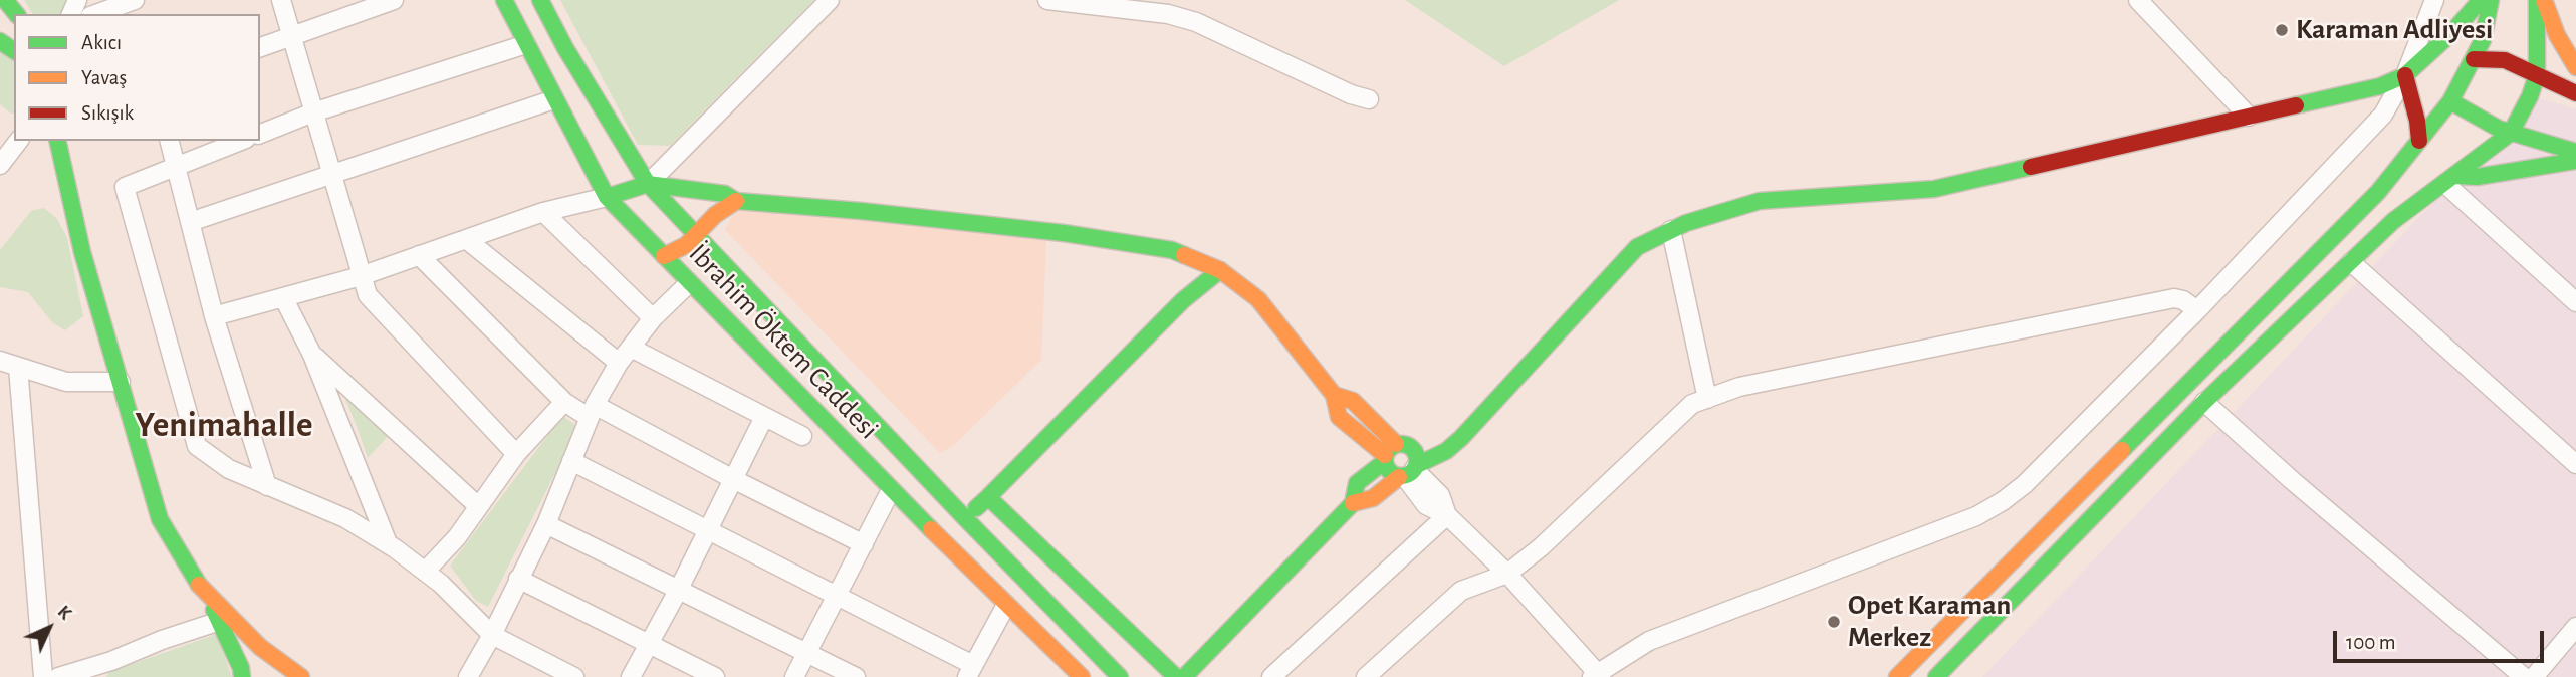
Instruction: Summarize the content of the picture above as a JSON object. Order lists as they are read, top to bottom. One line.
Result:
{"streets":{"main road":["İbrahim Öktem Caddesi"]},"districts":["Yenimahalle"],"places":["Karaman Adliyesi","Opet Karaman Merkez"],"legend":["Akıcı","Yavaş","Sıkışık"],"scale_bar":"100 m","north":"top right"}
